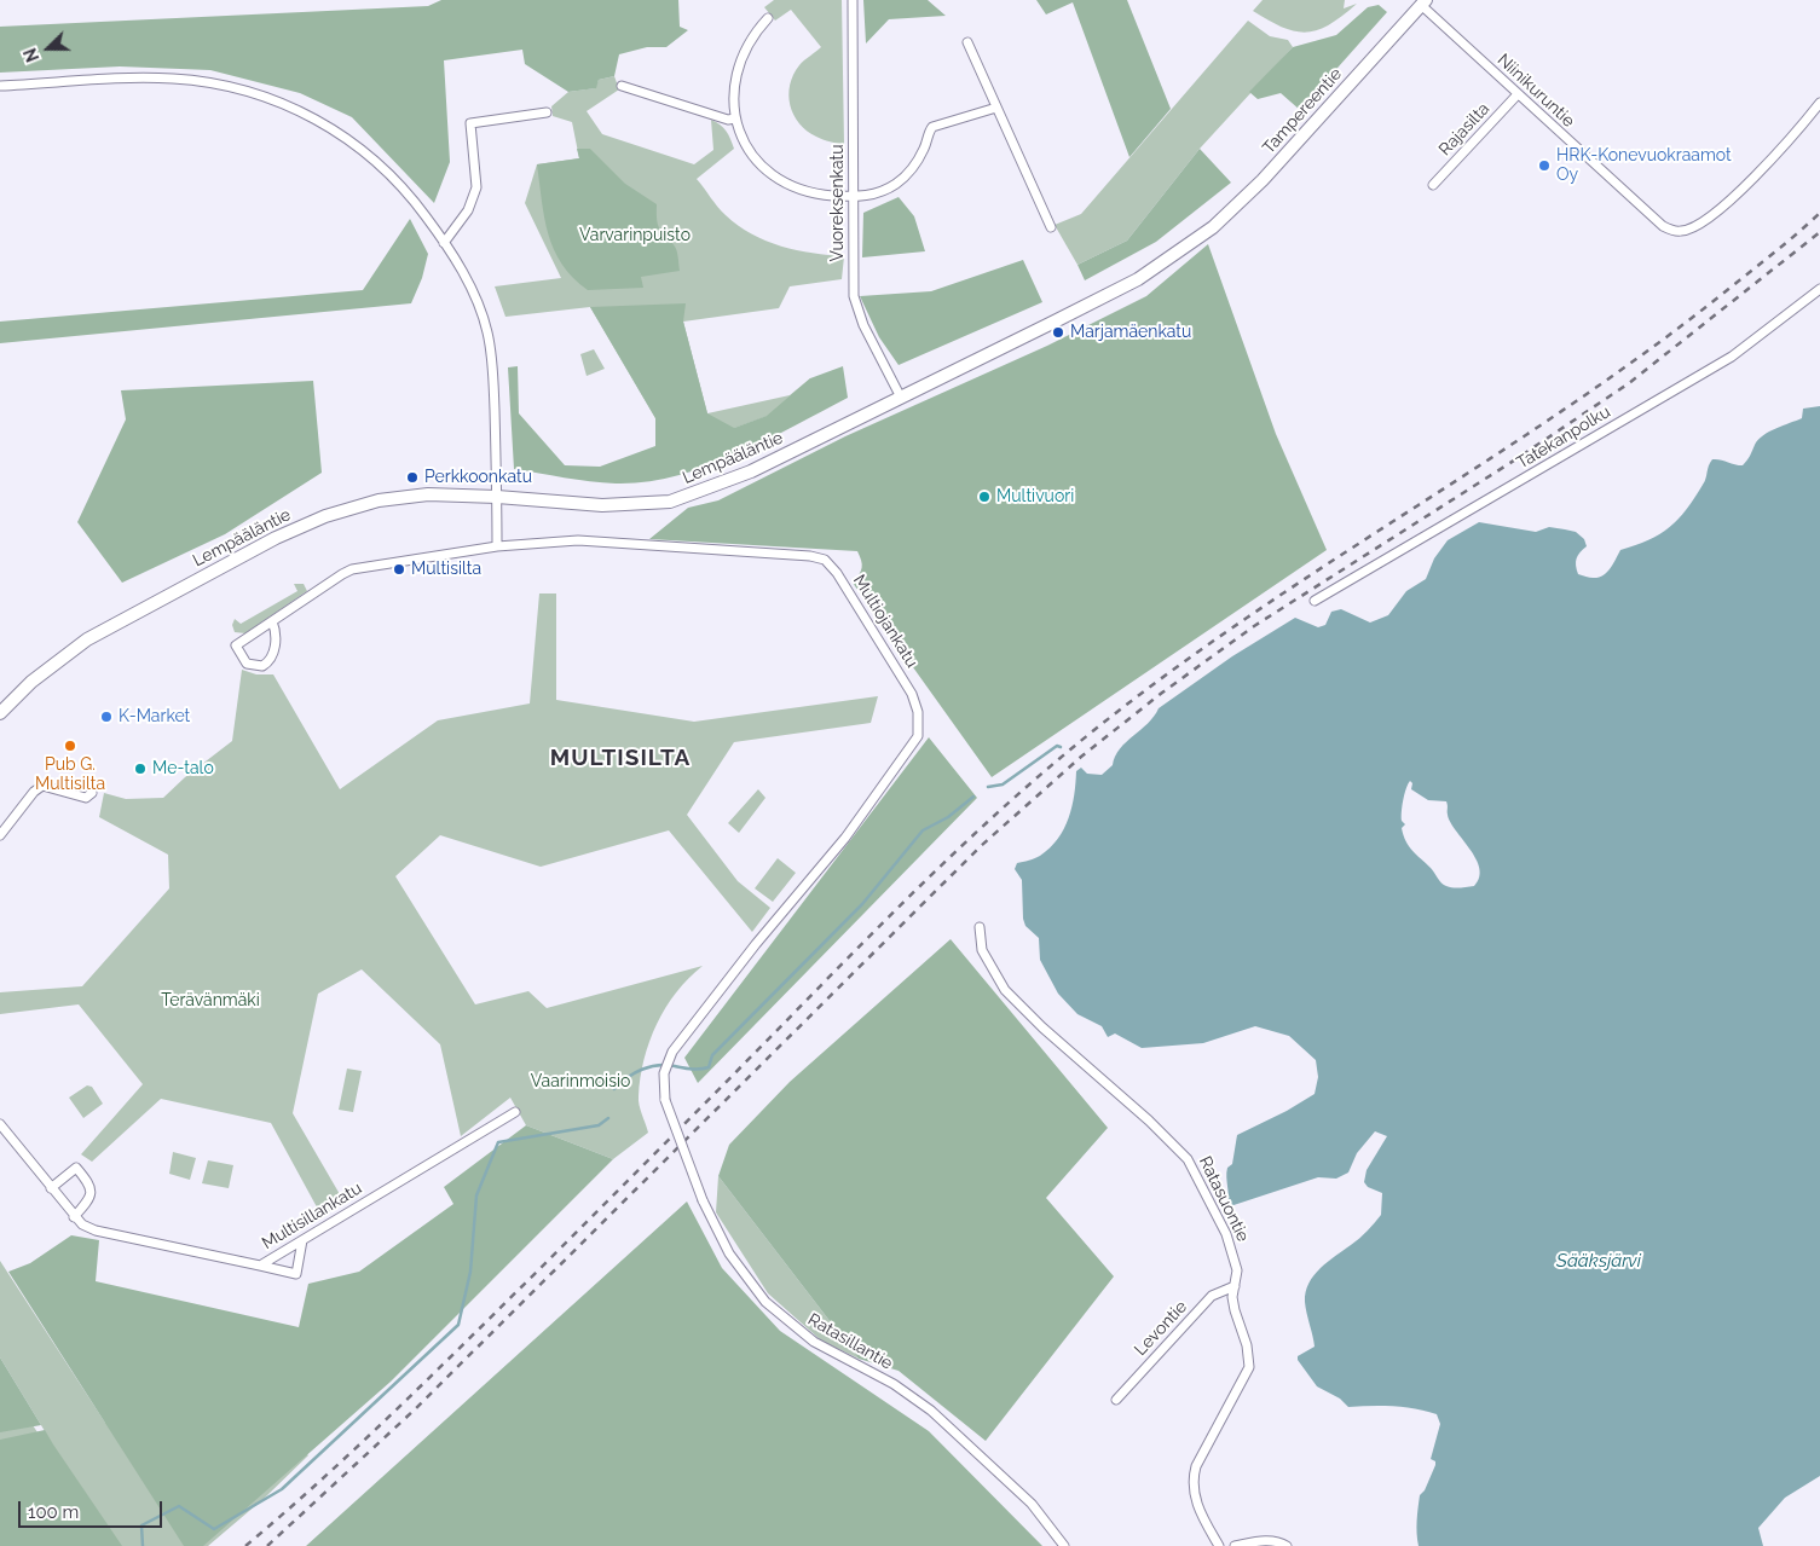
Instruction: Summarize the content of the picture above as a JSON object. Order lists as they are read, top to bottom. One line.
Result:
{"streets":{"main road":["Tampereentie","Lempääläntie"],"street":["Niinikuruntie","Rajasilta","Vuoreksenkatu","Tatekanpolku","Multiojankatu","Ratasuontie","Multisillankatu","Levontie","Ratasillantie"]},"crossings":[["Niinikuruntie","Tampereentie"],["Niinikuruntie","Rajasilta"],["Tampereentie","Lempääläntie"],["Vuoreksenkatu","Lempääläntie"],["Multiojankatu","Ratasillantie"],["Ratasuontie","Levontie"]],"districts":["MULTISILTA"],"water":["Sääksjärvi"],"parks":["Varvarinpuisto","Terävänmäki","Vaarinmoisio"],"places":["HRK-Konevuokraamot Oy","Marjamäenkatu","Perkkoonkatu","Multivuori","Multisilta","K-Market","Pub G. Multisilta","Me-talo"],"scale_bar":"100 m","north":"left"}
